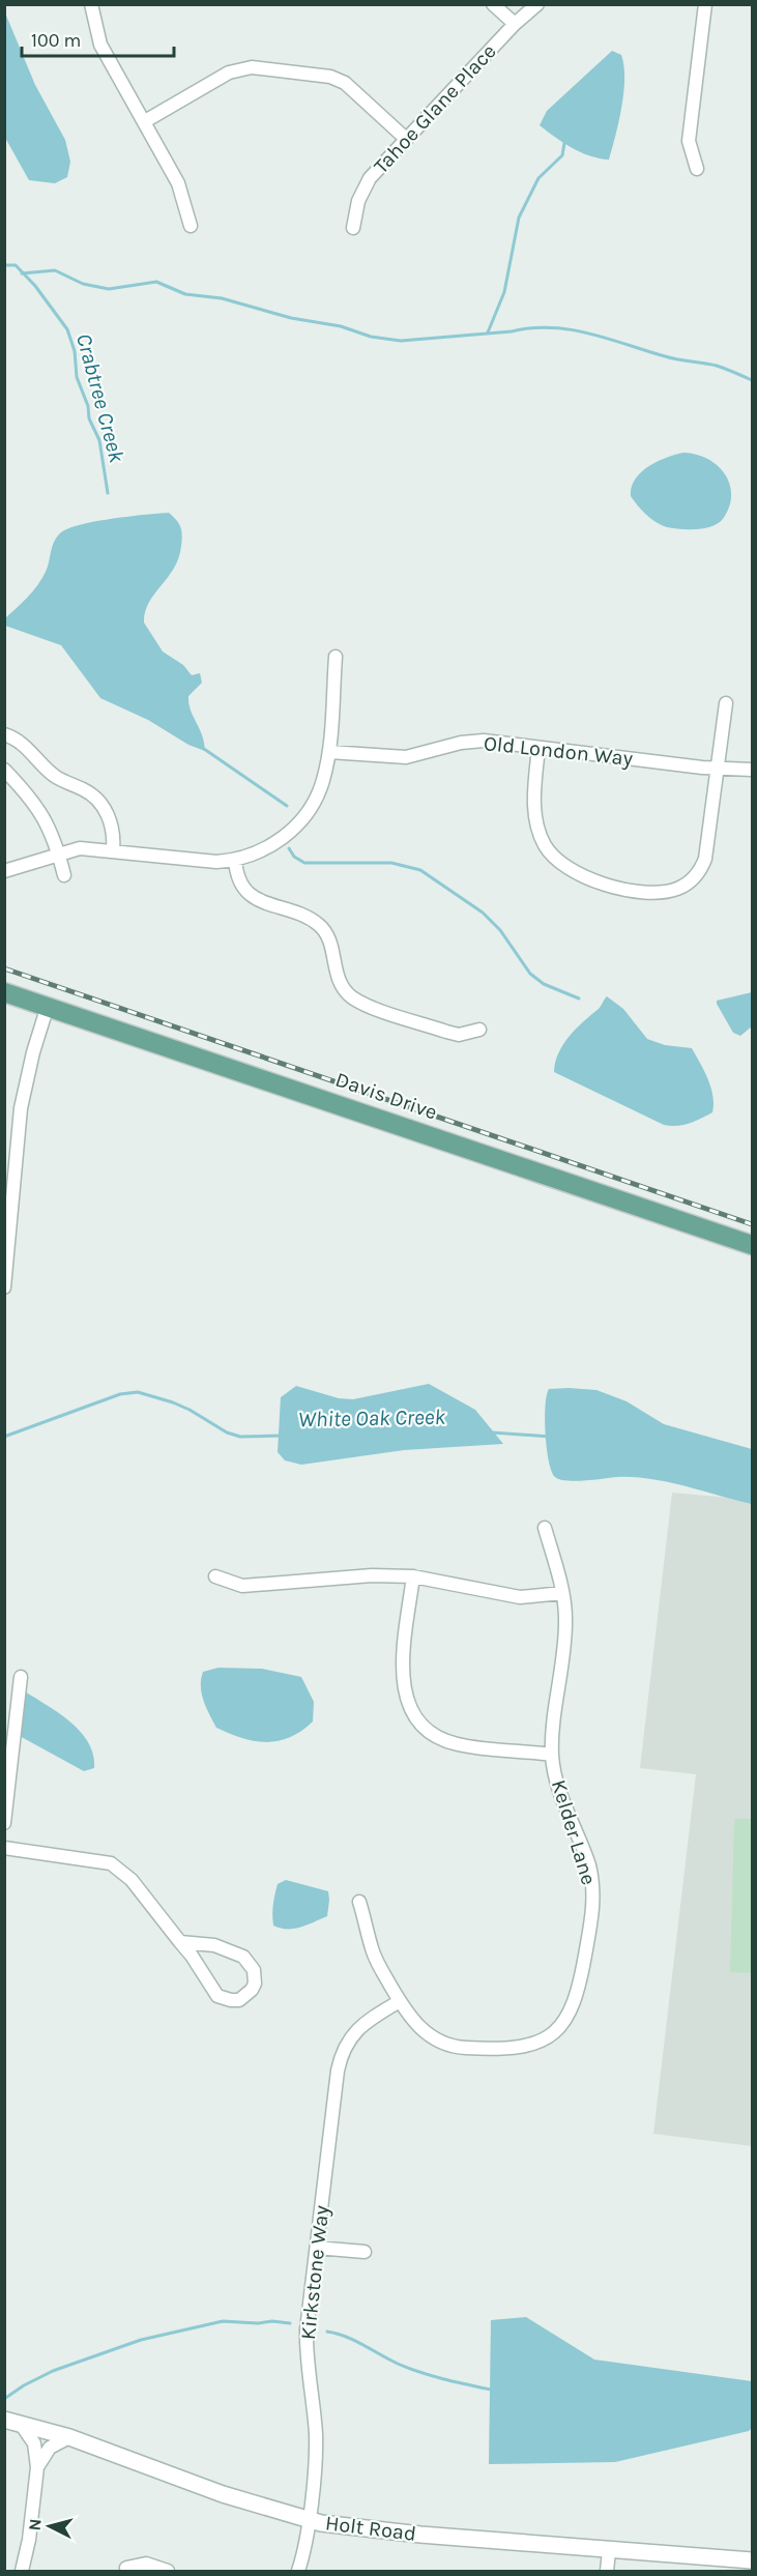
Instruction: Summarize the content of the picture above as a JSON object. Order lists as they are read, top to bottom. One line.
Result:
{"streets":{"main road":["Davis Drive"],"street":["Tahoe Glane Place","Old London Way","Kelder Lane","Kirkstone Way","Holt Road"]},"crossings":[["Kelder Lane","Kirkstone Way"],["Kirkstone Way","Holt Road"]],"water":["Crabtree Creek","White Oak Creek"],"scale_bar":"100 m","north":"left"}
